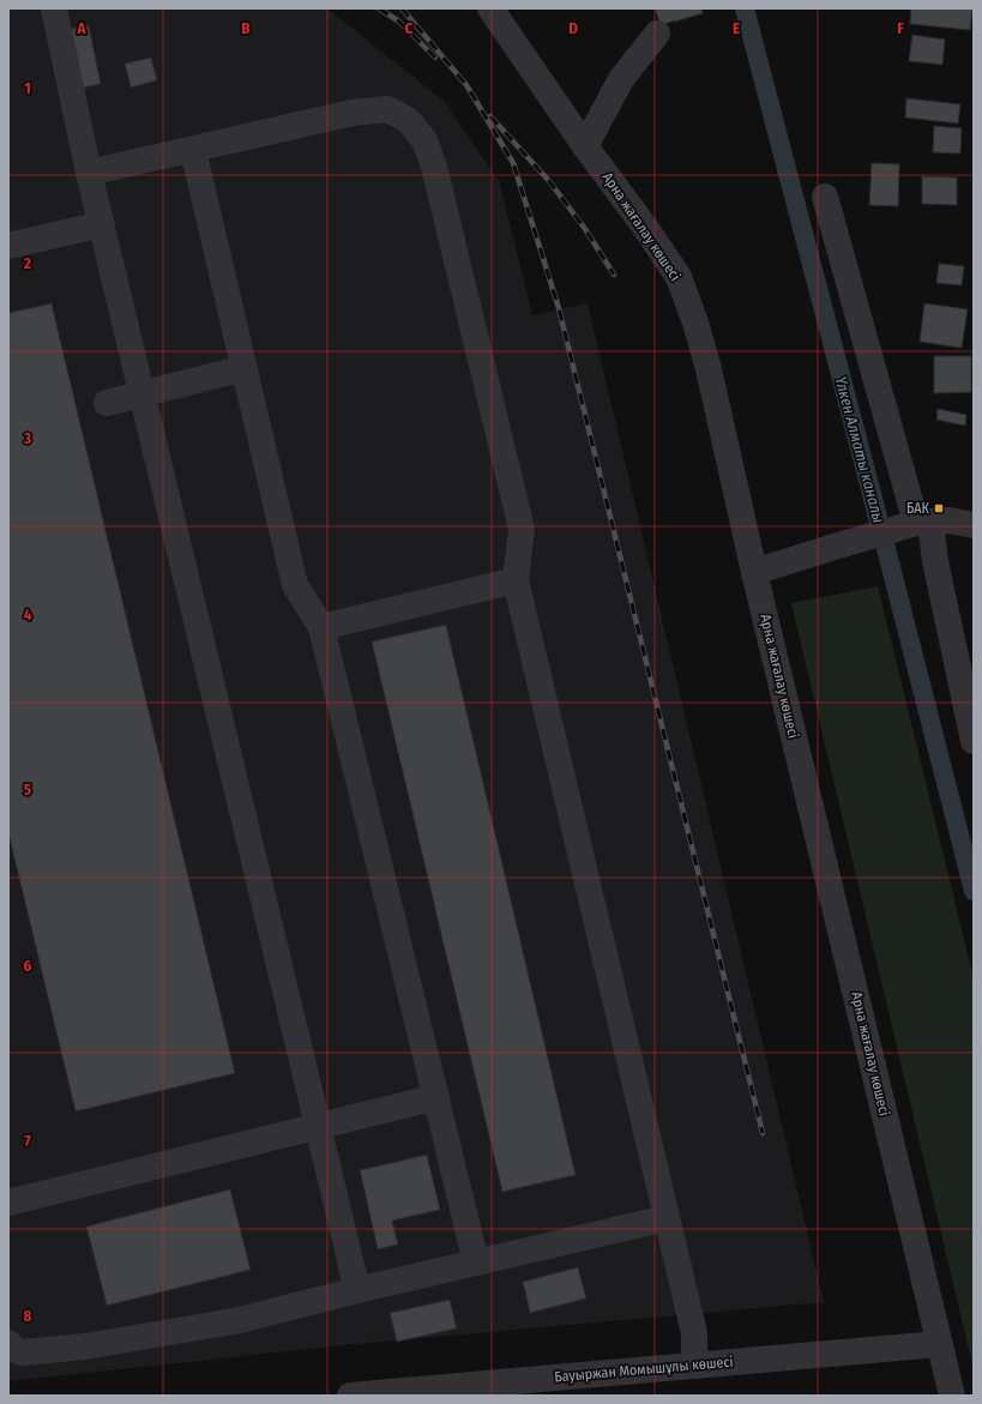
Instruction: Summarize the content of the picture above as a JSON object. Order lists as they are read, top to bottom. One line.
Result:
{"streets":{"street":["Арна жағалау көшесі","Бауыржан Момышұлы көшесі"]},"crossings":[["Арна жағалау көшесі","Бауыржан Момышұлы көшесі"]],"water":["Үлкен Алматы каналы"],"places":{"transit":["БАК"]},"grid":{"columns":["A","B","C","D","E","F"],"rows":["1","2","3","4","5","6","7","8"]}}
